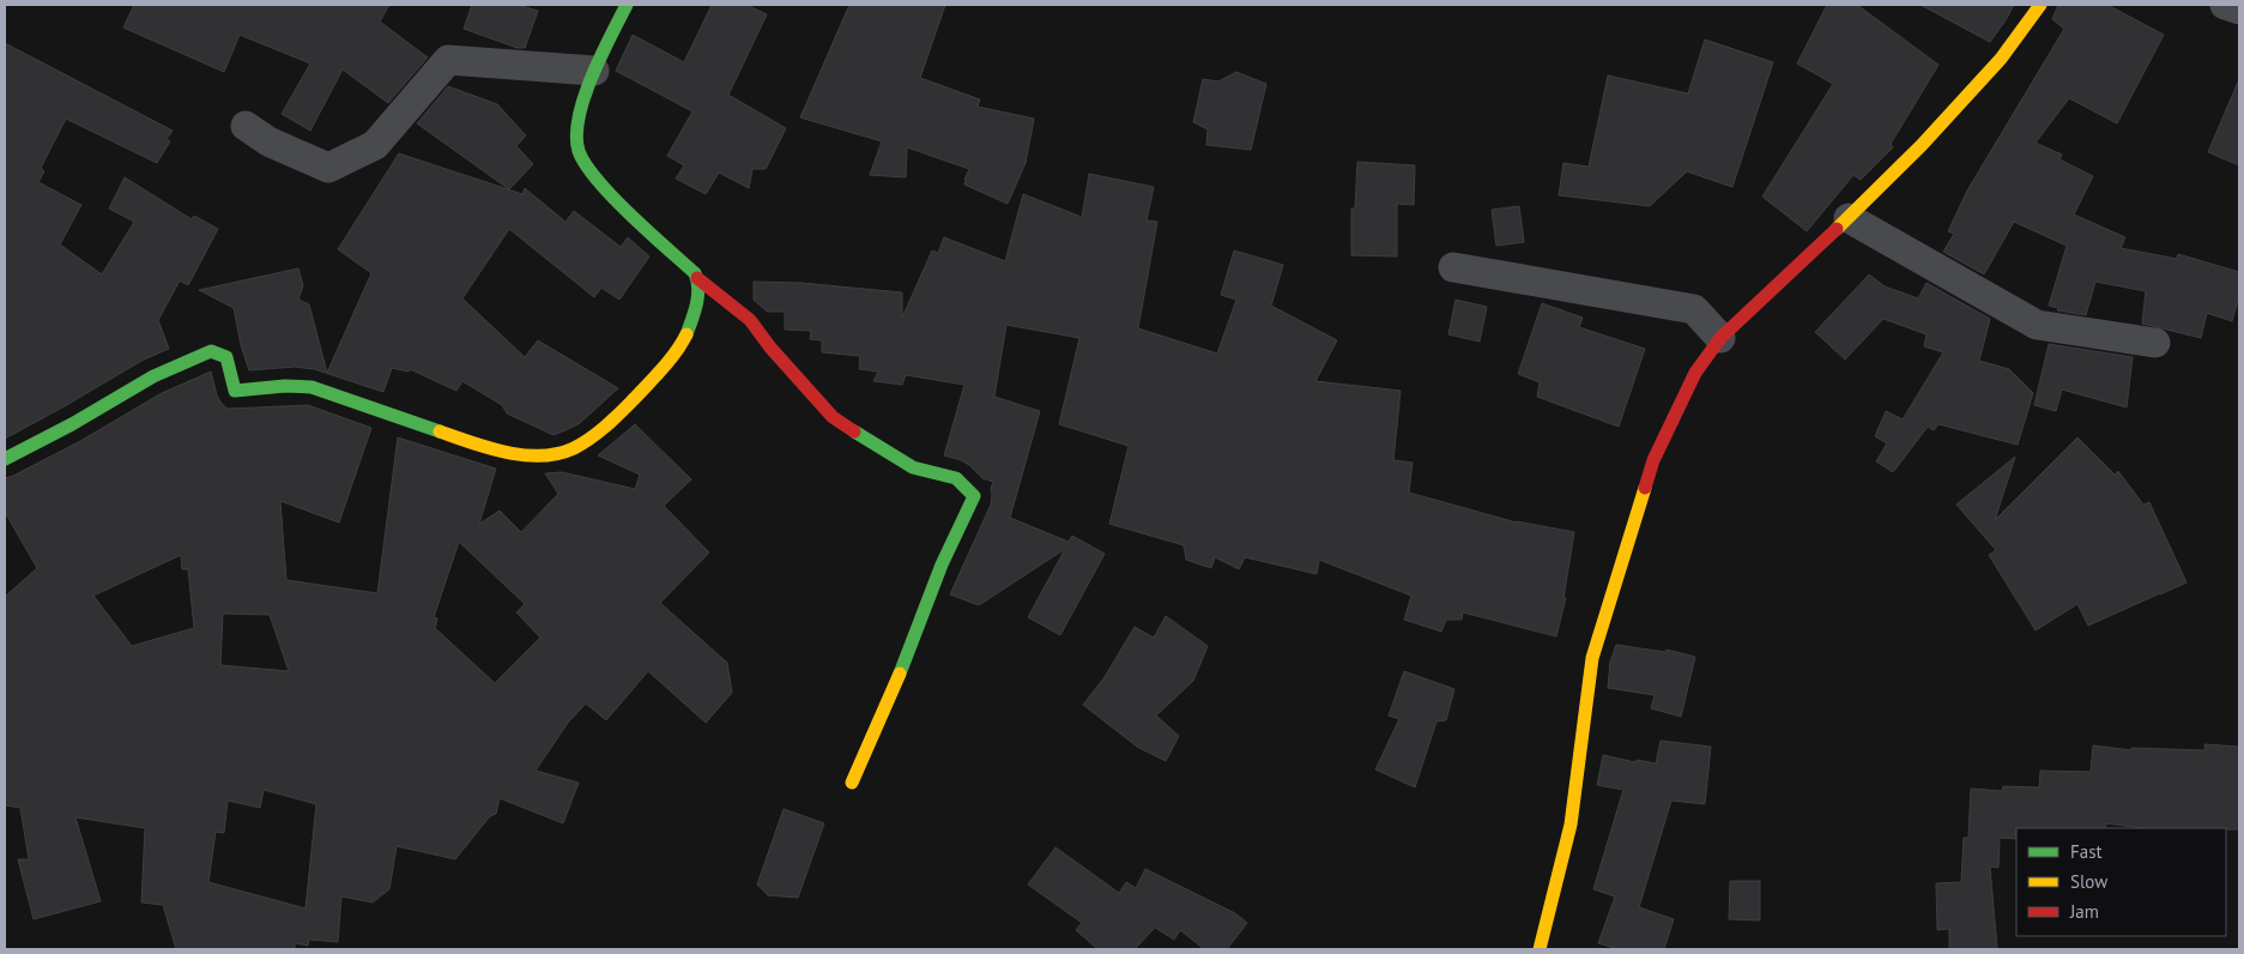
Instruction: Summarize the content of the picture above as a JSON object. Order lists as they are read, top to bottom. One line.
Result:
{"legend":["Fast","Slow","Jam"]}
